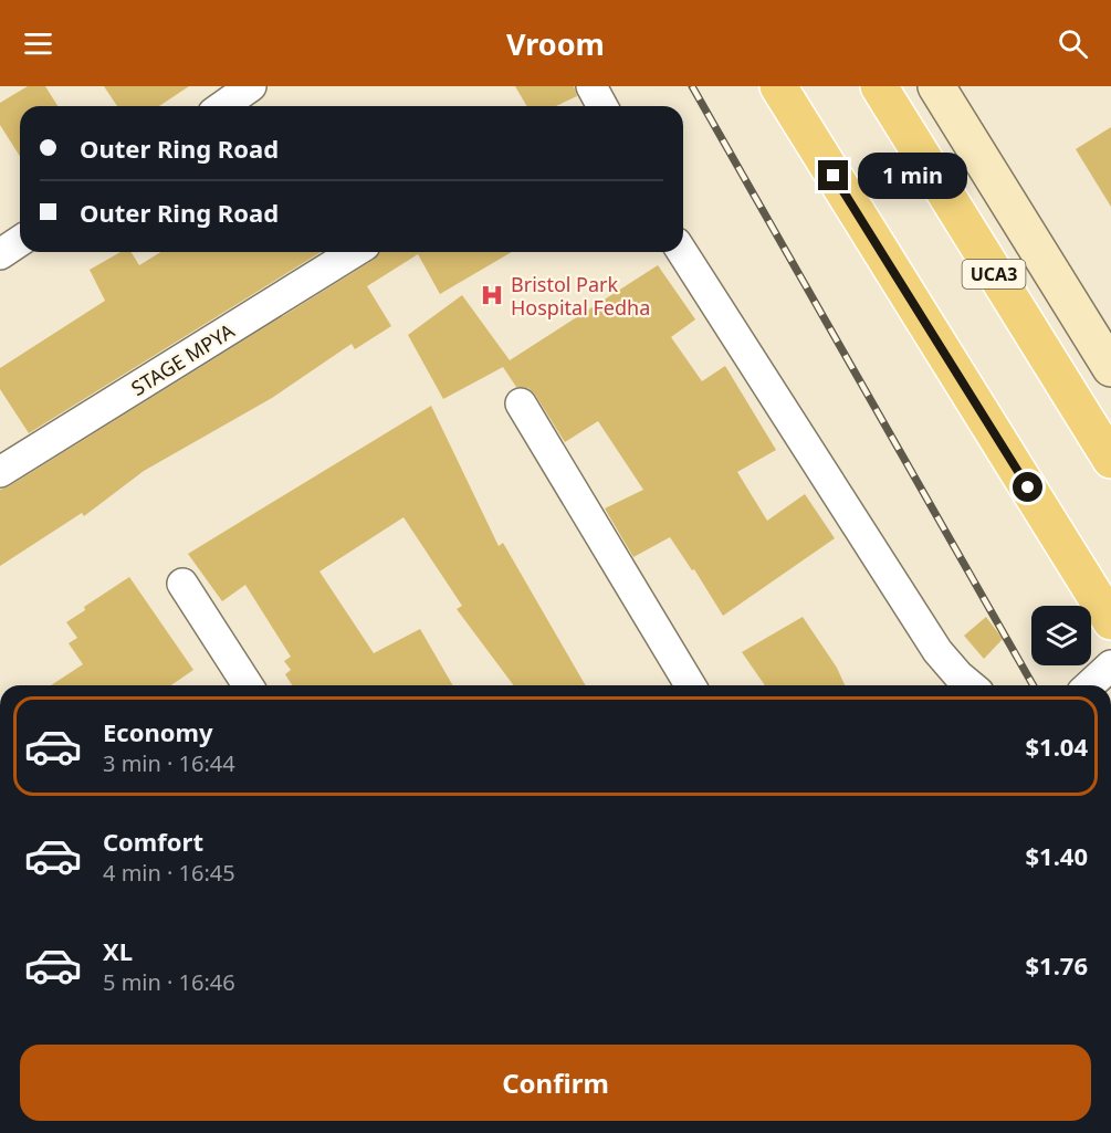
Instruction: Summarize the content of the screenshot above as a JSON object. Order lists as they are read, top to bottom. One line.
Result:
{"streets":{"main road":["UCA3"],"street":["STAGE MPYA"]},"places":{"hospital":["Bristol Park Hospital Fedha"]},"page":{"header":"Vroom","banner":["Outer Ring Road","Outer Ring Road"],"bubble":"1 min","list":[{"name":"Economy","note":"3 min · 16:44","value":"$1.04"},{"name":"Comfort","note":"4 min · 16:45","value":"$1.40"},{"name":"XL","note":"5 min · 16:46","value":"$1.76"}],"buttons":"Confirm"}}
